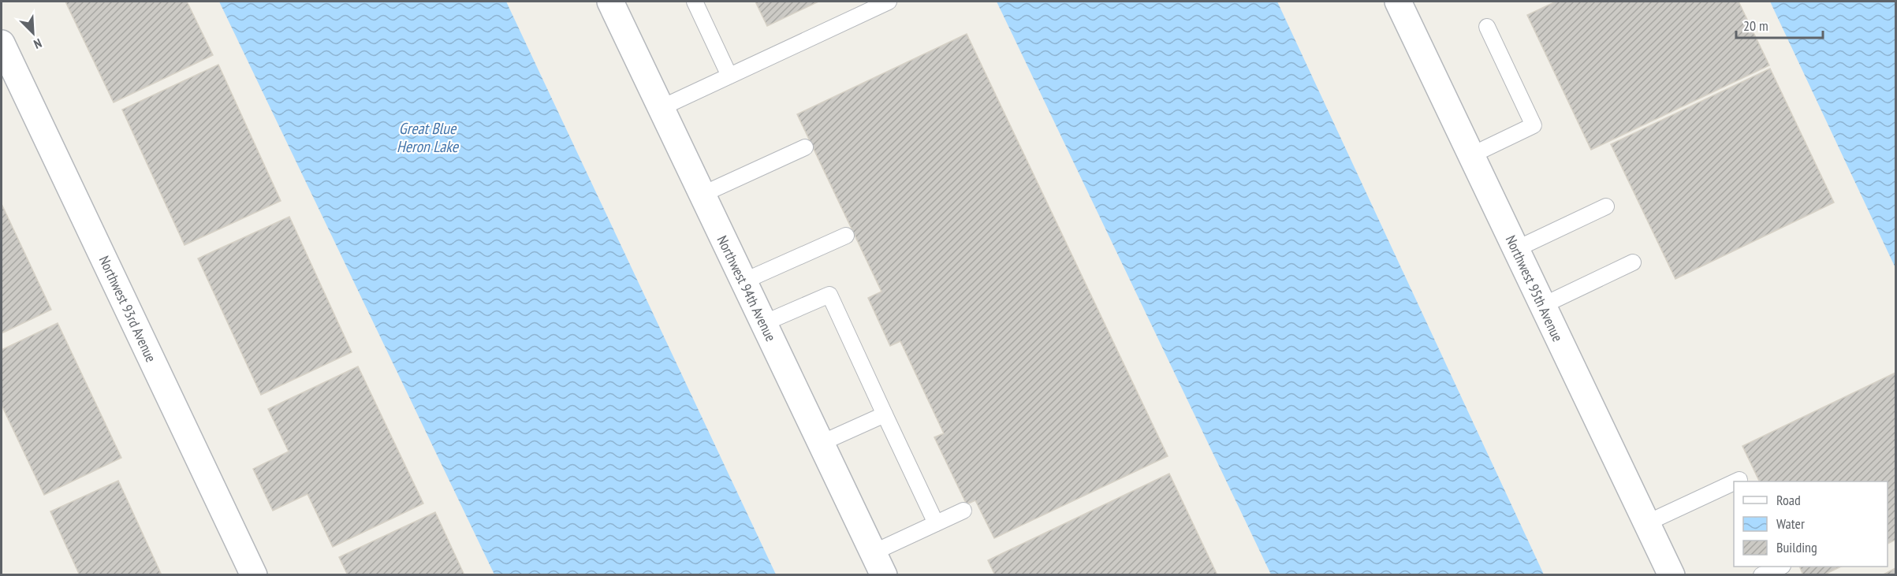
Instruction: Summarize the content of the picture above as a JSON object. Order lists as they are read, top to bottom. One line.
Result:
{"streets":{"street":["Northwest 94th Avenue","Northwest 95th Avenue","Northwest 93rd Avenue"]},"water":["Great Blue Heron Lake"],"legend":["Road","Water","Building"],"scale_bar":"20 m","north":"bottom right"}
